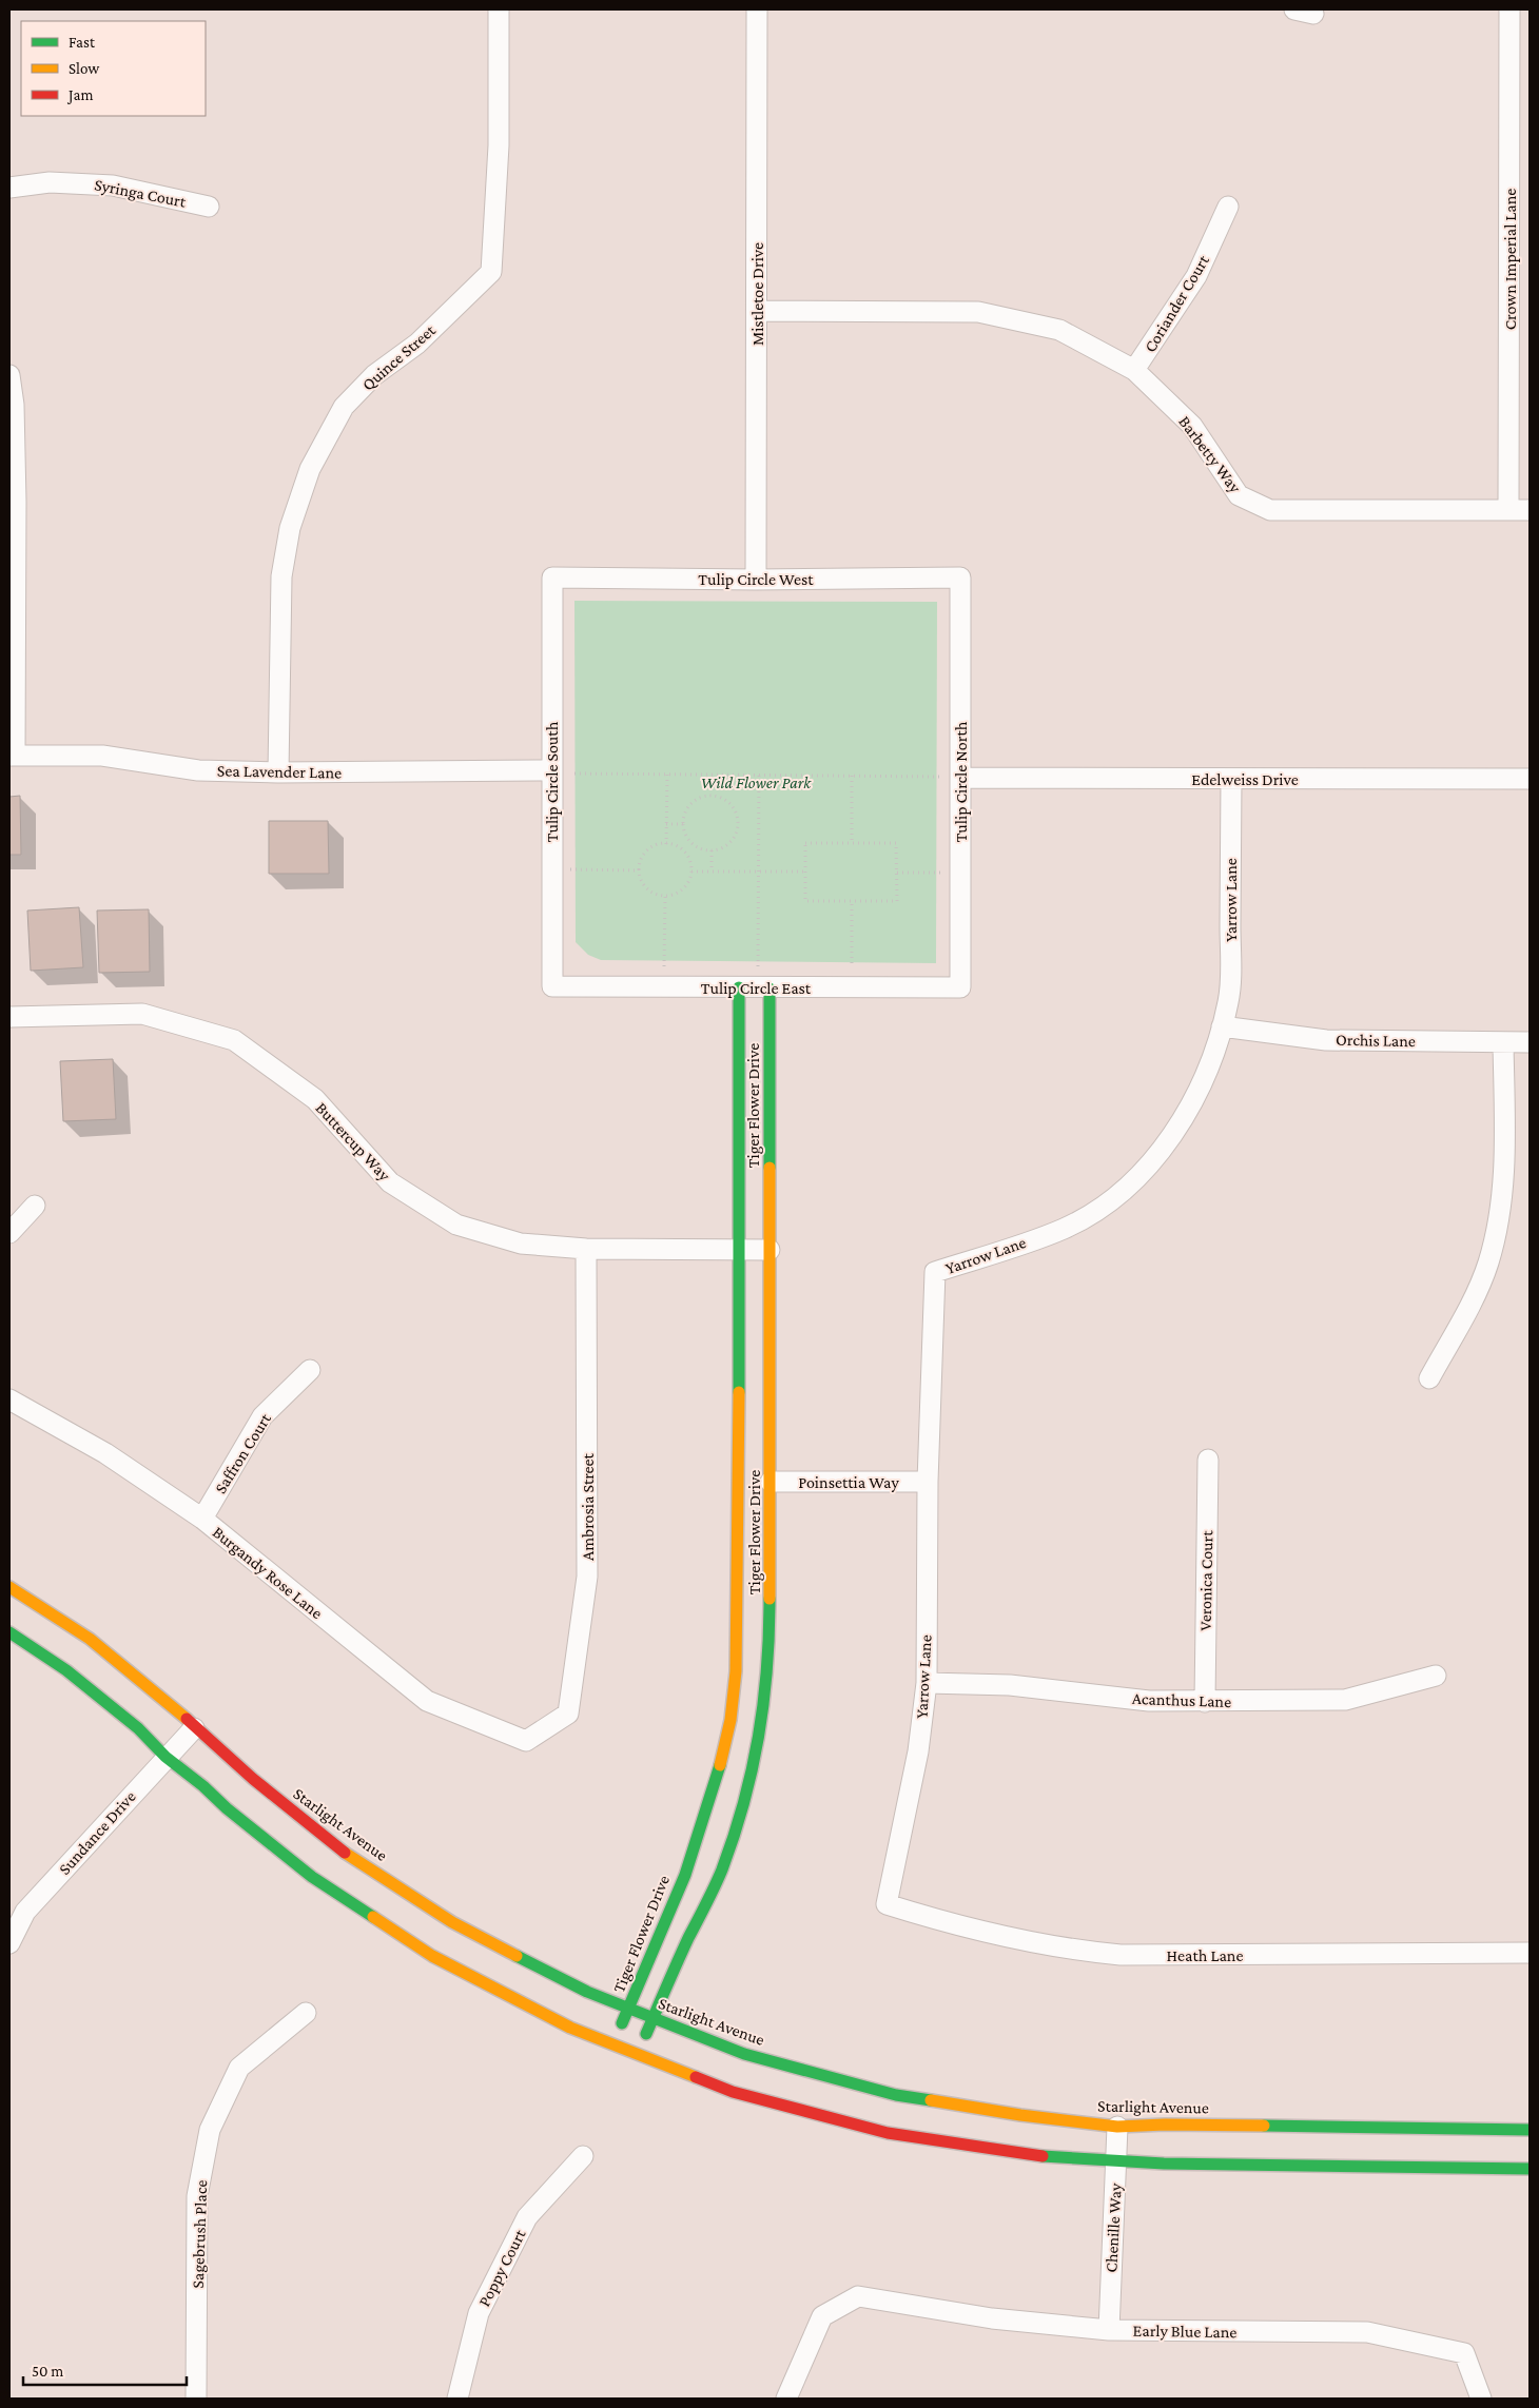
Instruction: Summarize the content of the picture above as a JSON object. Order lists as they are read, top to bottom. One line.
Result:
{"streets":{"street":["Syringa Court","Crown Imperial Lane","Mistletoe Drive","Coriander Court","Quince Street","Barbetty Way","Tulip Circle West","Sea Lavender Lane","Edelweiss Drive","Tulip Circle South","Tulip Circle North","Yarrow Lane","Tulip Circle East","Orchis Lane","Tiger Flower Drive","Buttercup Way","Saffron Court","Poinsettia Way","Ambrosia Street","Burgandy Rose Lane","Veronica Court","Acanthus Lane","Starlight Avenue","Sundance Drive","Heath Lane","Chenille Way","Sagebrush Place","Poppy Court","Early Blue Lane"]},"crossings":[["Crown Imperial Lane","Barbetty Way"],["Mistletoe Drive","Barbetty Way"],["Mistletoe Drive","Tulip Circle West"],["Coriander Court","Barbetty Way"],["Quince Street","Sea Lavender Lane"],["Tulip Circle West","Tulip Circle South"],["Tulip Circle West","Tulip Circle North"],["Sea Lavender Lane","Tulip Circle South"],["Edelweiss Drive","Tulip Circle North"],["Edelweiss Drive","Yarrow Lane"],["Tulip Circle South","Tulip Circle East"],["Tulip Circle North","Tulip Circle East"],["Yarrow Lane","Orchis Lane"],["Yarrow Lane","Poinsettia Way"],["Yarrow Lane","Acanthus Lane"],["Yarrow Lane","Heath Lane"],["Tulip Circle East","Tiger Flower Drive"],["Tiger Flower Drive","Buttercup Way"],["Tiger Flower Drive","Poinsettia Way"],["Tiger Flower Drive","Starlight Avenue"],["Buttercup Way","Ambrosia Street"],["Saffron Court","Burgandy Rose Lane"],["Ambrosia Street","Burgandy Rose Lane"],["Veronica Court","Acanthus Lane"],["Starlight Avenue","Sundance Drive"],["Starlight Avenue","Chenille Way"],["Chenille Way","Early Blue Lane"]],"parks":["Wild Flower Park"],"legend":["Fast","Slow","Jam"],"scale_bar":"50 m"}
